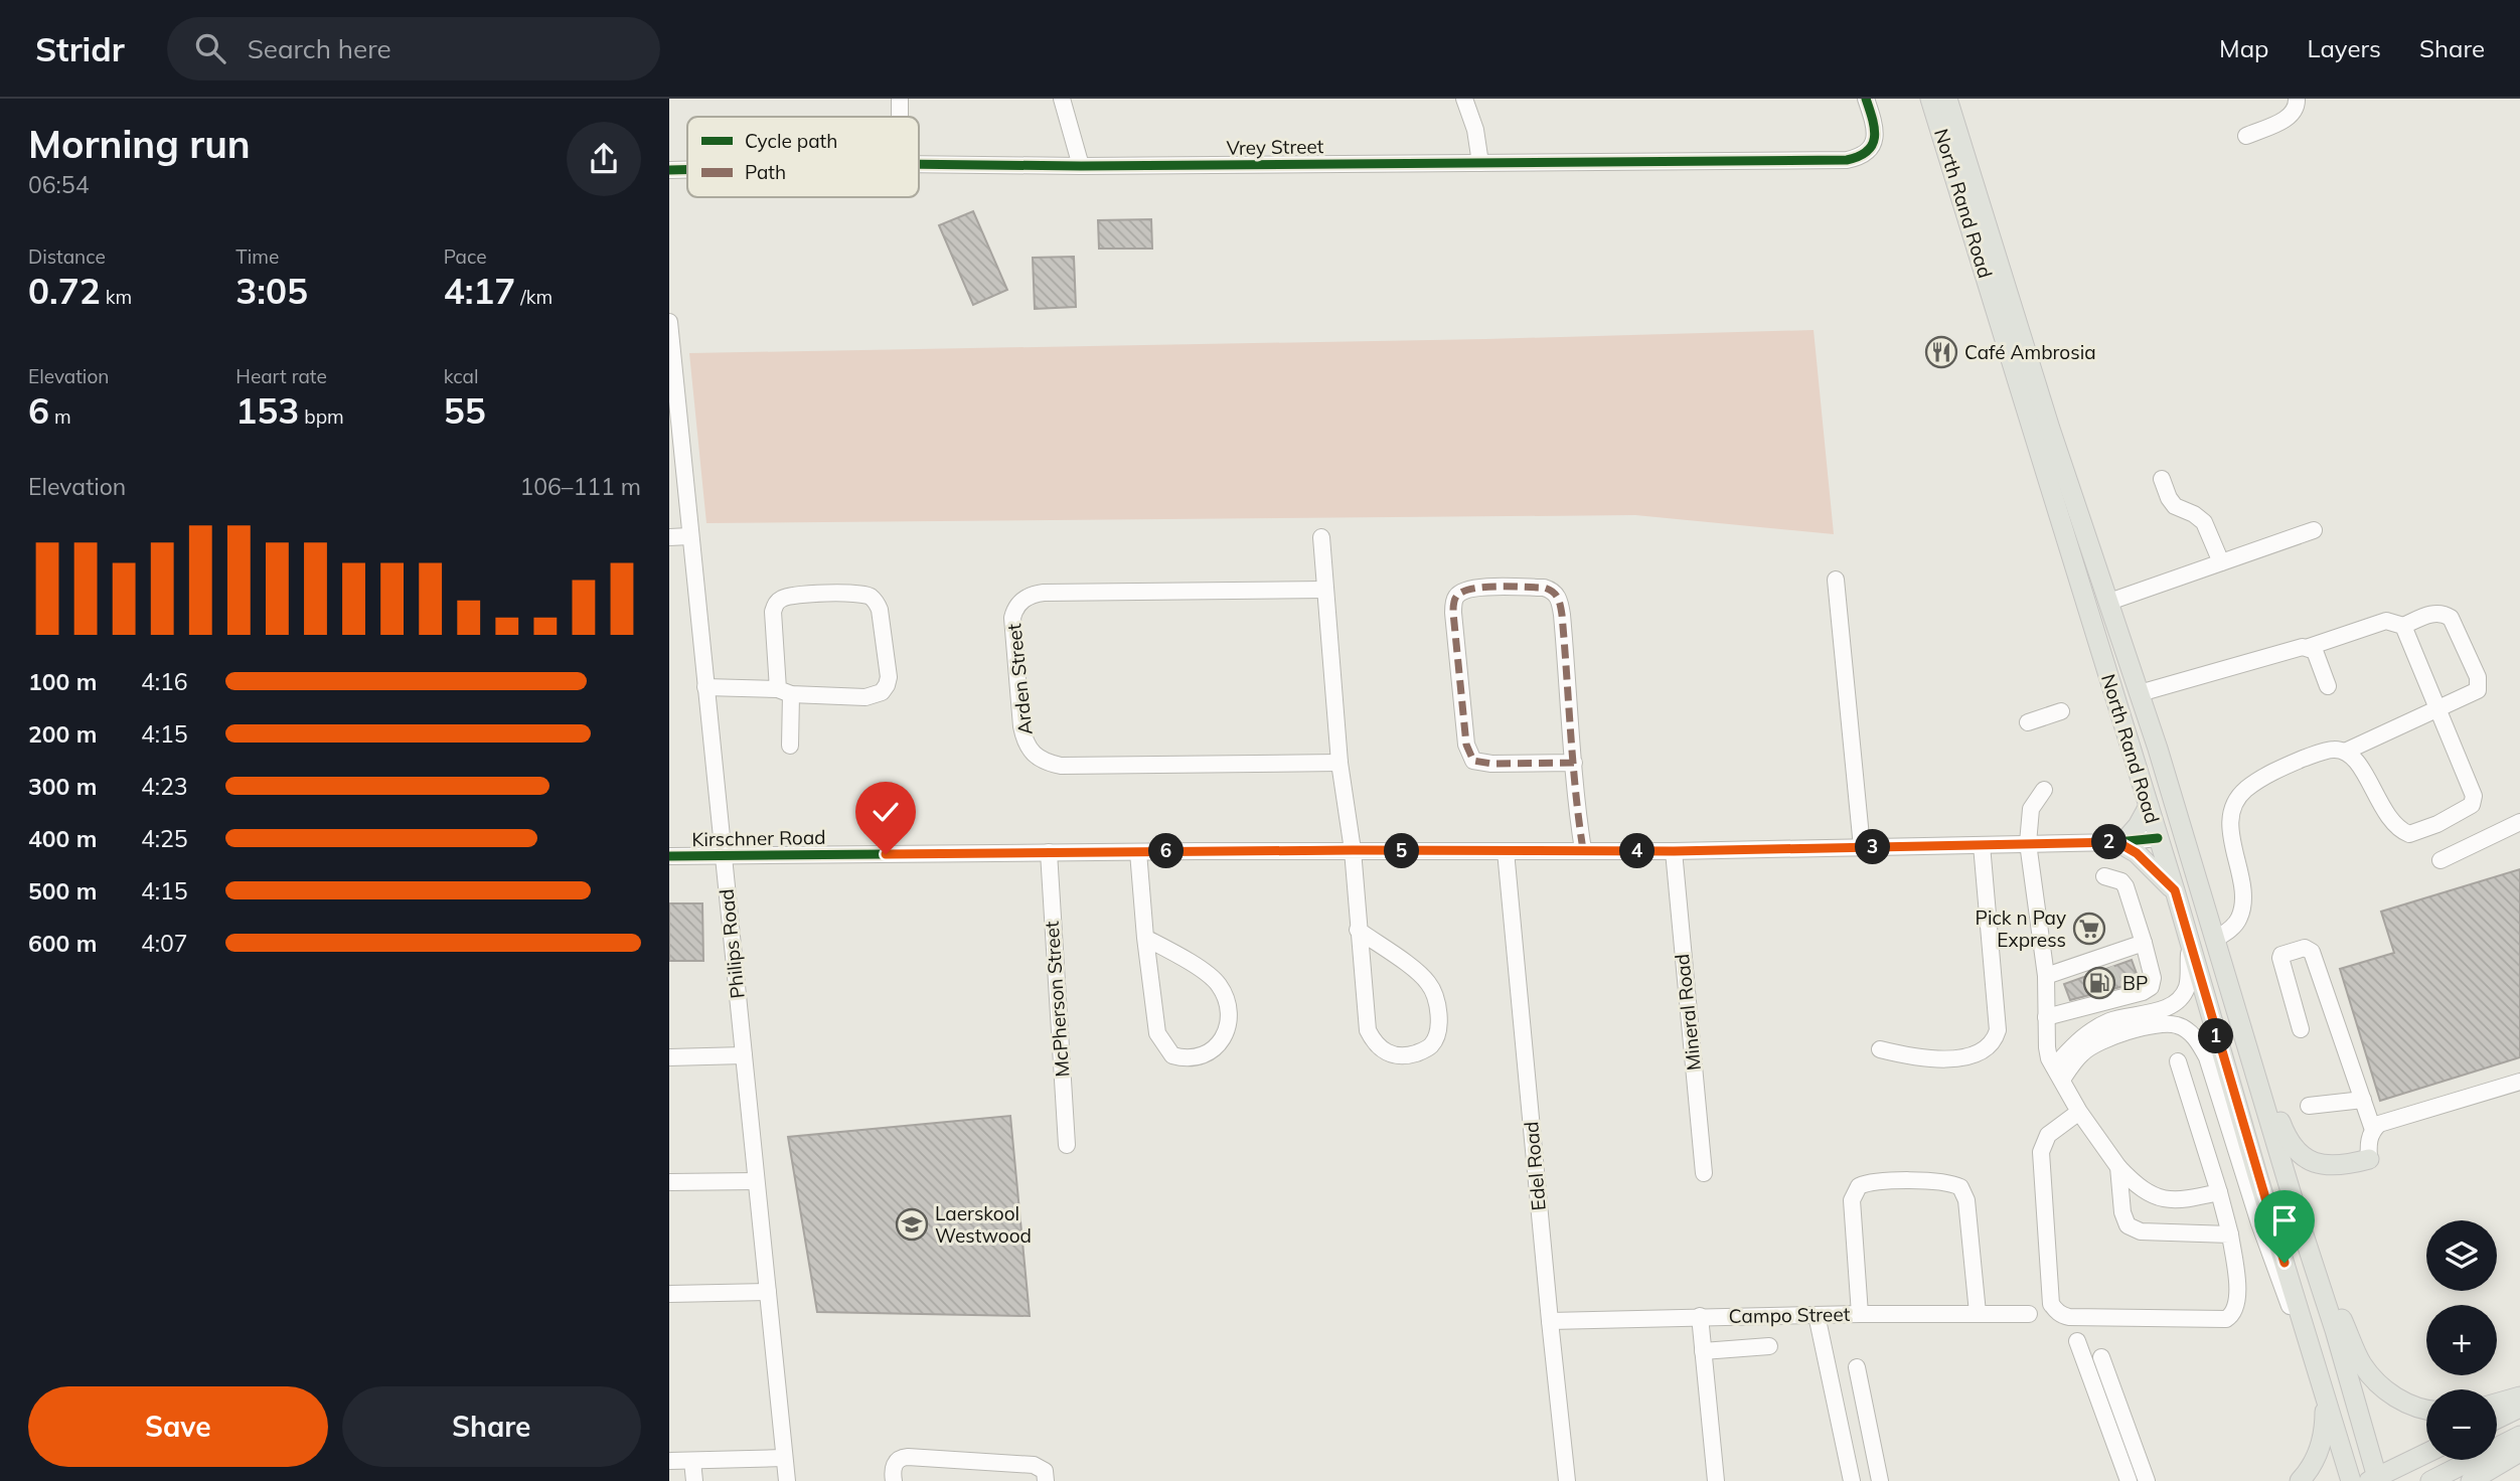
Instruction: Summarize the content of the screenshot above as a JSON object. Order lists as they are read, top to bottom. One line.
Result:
{"streets":{"main road":["North Rand Road"],"street":["Vrey Street","Arden Street","Kirschner Road","Philips Road","McPherson Street","Mineral Road","Edel Road","Campo Street"]},"crossings":[["North Rand Road","Kirschner Road"],["Kirschner Road","Philips Road"],["Kirschner Road","McPherson Street"],["Kirschner Road","Mineral Road"],["Kirschner Road","Edel Road"],["Edel Road","Campo Street"]],"places":{"restaurant":["Café Ambrosia"],"supermarket":["Pick n Pay Express"],"fuel station":["BP"],"school or university":["Laerskool Westwood"]},"legend":["Cycle path","Path"],"page":{"header":"Stridr","search":"Search here","nav":["Map","Layers","Share"],"heading":["Morning run","06:54"],"stats":[["Distance","0.72 km"],["Time","3:05"],["Pace","4:17 /km"],["Elevation","6 m"],["Heart rate","153 bpm"],["kcal","55"]],"chart":["Elevation","106–111 m"],"list":[{"name":"100 m","note":"4:16"},{"name":"200 m","note":"4:15"},{"name":"300 m","note":"4:23"},{"name":"400 m","note":"4:25"},{"name":"500 m","note":"4:15"},{"name":"600 m","note":"4:07"}],"pins":["2","3","4","5","6","1"],"map_buttons":["+","−"],"buttons":["Save","Share"]}}
